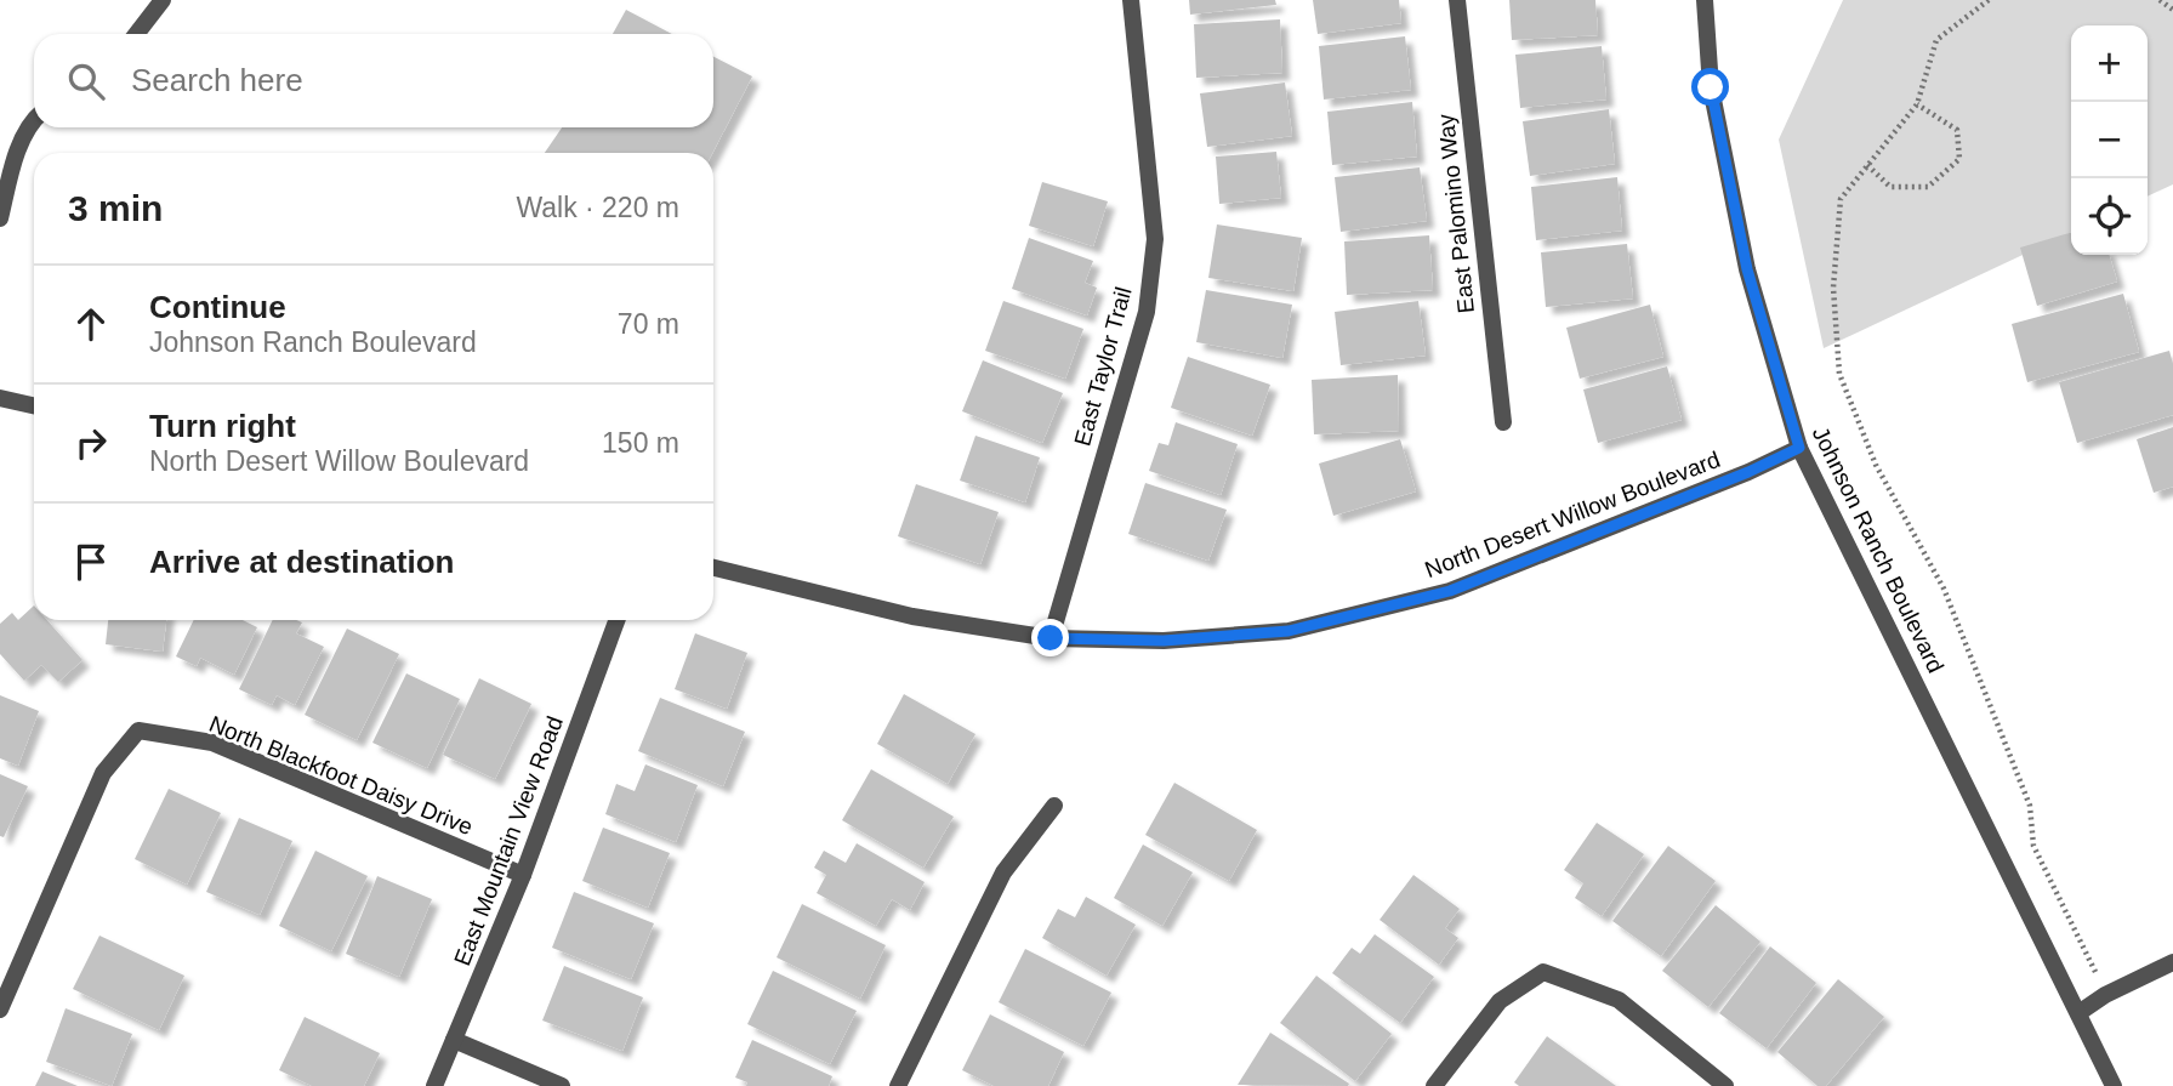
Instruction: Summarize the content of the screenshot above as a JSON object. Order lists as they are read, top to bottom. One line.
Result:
{"streets":{"street":["East Palomino Way","East Taylor Trail","North Desert Willow Boulevard","Johnson Ranch Boulevard","North Blackfoot Daisy Drive","East Mountain View Road"]},"crossings":[["East Taylor Trail","North Desert Willow Boulevard"],["North Desert Willow Boulevard","Johnson Ranch Boulevard"],["North Blackfoot Daisy Drive","East Mountain View Road"]],"page":{"map_buttons":["+","−"],"search":"Search here","heading":["3 min","Walk · 220 m"],"list":[["Continue","Johnson Ranch Boulevard","70 m"],["Turn right","North Desert Willow Boulevard","150 m"],"Arrive at destination"]}}
